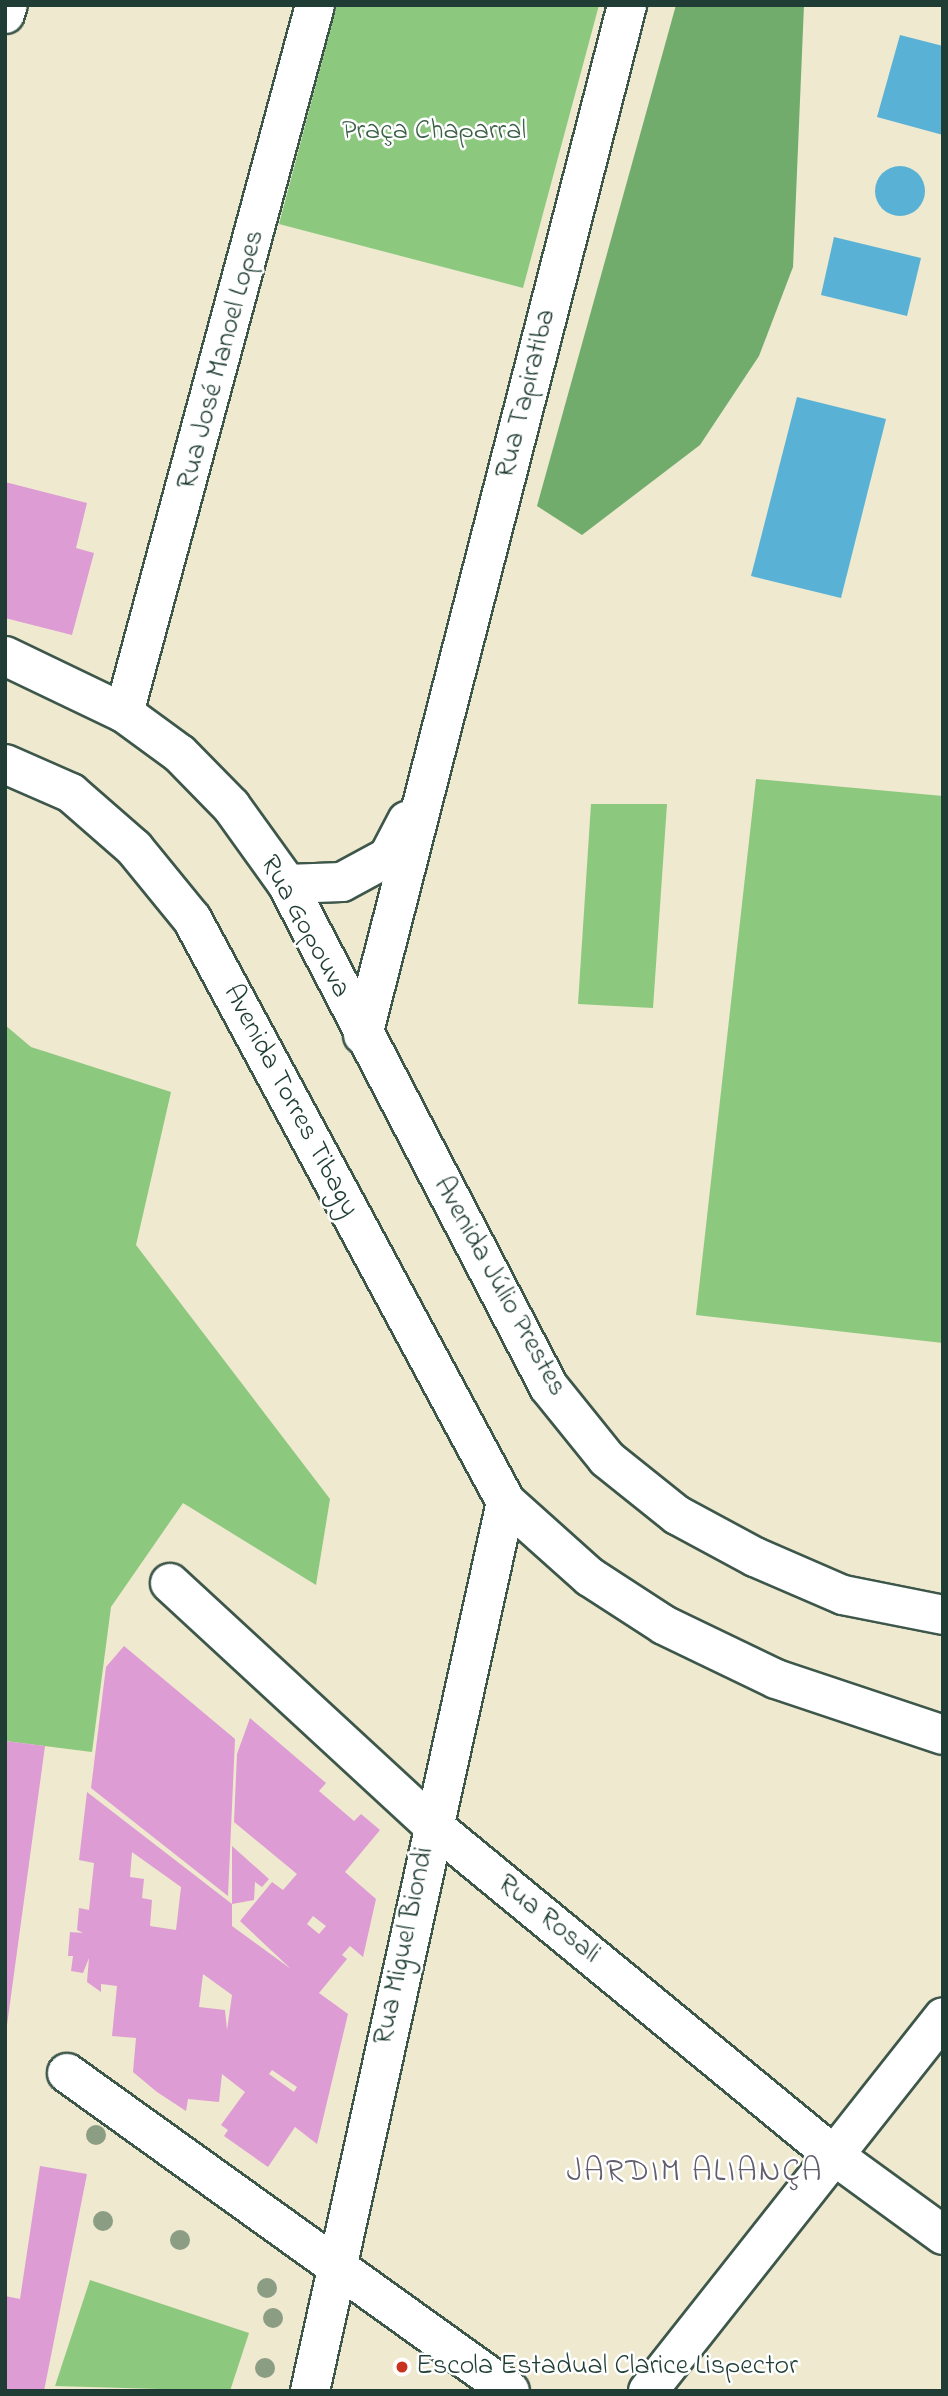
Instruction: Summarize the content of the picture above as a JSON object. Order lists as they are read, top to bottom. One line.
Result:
{"streets":{"street":["Rua José Manoel Lopes","Rua Tapiratiba","Rua Gopouva","Avenida Torres Tibagy","Avenida Júlio Prestes","Rua Rosali","Rua Miguel Biondi"]},"crossings":[["Rua José Manoel Lopes","Rua Gopouva"],["Rua Tapiratiba","Rua Gopouva"],["Rua Tapiratiba","Avenida Júlio Prestes"],["Rua Gopouva","Avenida Júlio Prestes"],["Avenida Torres Tibagy","Rua Miguel Biondi"],["Rua Rosali","Rua Miguel Biondi"]],"districts":["JARDIM ALIANÇA"],"parks":["Praça Chaparral"],"places":["Escola Estadual Clarice Lispector"]}
